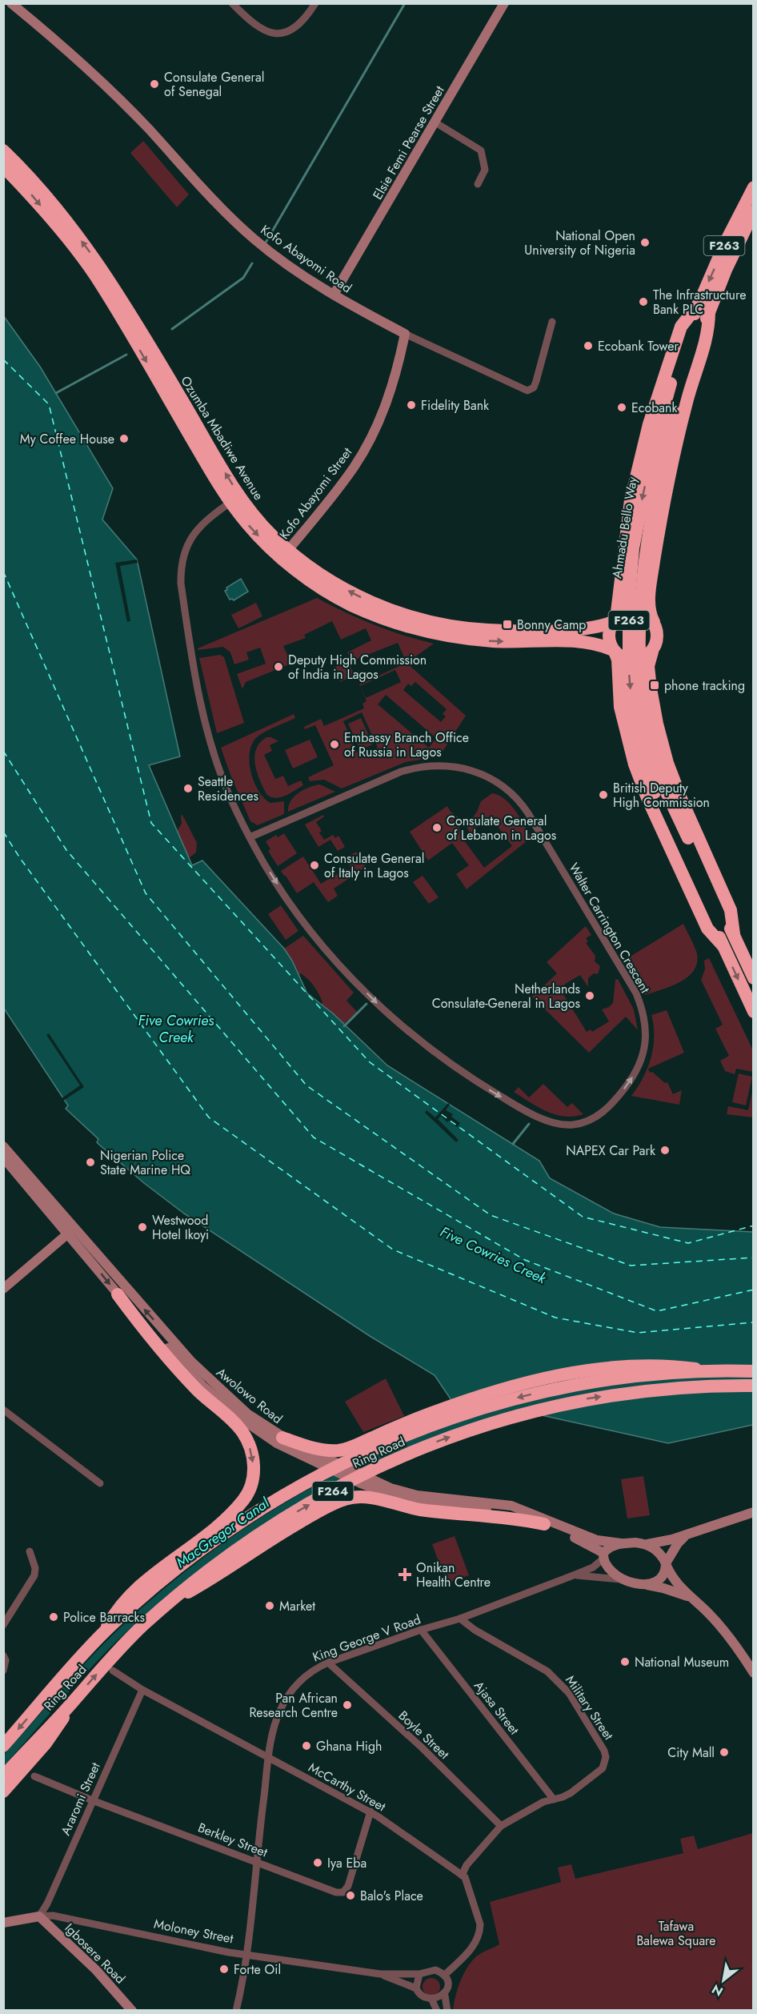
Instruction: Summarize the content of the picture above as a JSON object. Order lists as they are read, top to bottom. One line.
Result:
{"streets":{"highway":["F263","Ozumba Mbadiwe Avenue","Ahmadu Bello Way","Ring Road","F264"],"main road":["Elsie Femi Pearse Street","Kofo Abayomi Road","Kofo Abayomi Street","Awolowo Road","Moloney Street","Igbosere Road"],"street":["Walter Carrington Crescent","King George V Road","Ajasa Street","Military Street","Boyle Street","McCarthy Street","Araromi Street","Berkley Street"]},"crossings":[["Elsie Femi Pearse Street","Kofo Abayomi Road"],["Kofo Abayomi Road","Kofo Abayomi Street"],["Ozumba Mbadiwe Avenue","Kofo Abayomi Street"],["Ozumba Mbadiwe Avenue","Walter Carrington Crescent"],["Awolowo Road","King George V Road"],["King George V Road","Ajasa Street"],["King George V Road","Military Street"],["King George V Road","Boyle Street"],["King George V Road","McCarthy Street"],["King George V Road","Berkley Street"],["King George V Road","Moloney Street"],["Ajasa Street","Military Street"],["Military Street","Boyle Street"],["Military Street","McCarthy Street"],["McCarthy Street","Araromi Street"],["McCarthy Street","Berkley Street"],["McCarthy Street","Moloney Street"],["Araromi Street","Berkley Street"],["Araromi Street","Moloney Street"],["Araromi Street","Igbosere Road"],["Moloney Street","Igbosere Road"]],"water":["Five Cowries Creek","MacGregor Canal"],"parks":["Tafawa Balewa Square"],"places":{"other":["Consulate General of Senegal","National Open University of Nigeria","The Infrastructure Bank PLC","Ecobank Tower","Fidelity Bank","Ecobank","My Coffee House","Deputy High Commission of India in Lagos","Embassy Branch Office of Russia in Lagos","Seattle Residences","British Deputy High Commission","Consulate General of Lebanon in Lagos","Consulate General of Italy in Lagos","Netherlands Consulate-General in Lagos","NAPEX Car Park","Nigerian Police State Marine HQ","Westwood Hotel Ikoyi","Market","Police Barracks","National Museum","Pan African Research Centre","Ghana High","City Mall","Iya Eba","Balo's Place","Forte Oil"],"transit":["Bonny Camp","phone tracking"],"health":["Onikan Health Centre"]},"north":"bottom left"}
